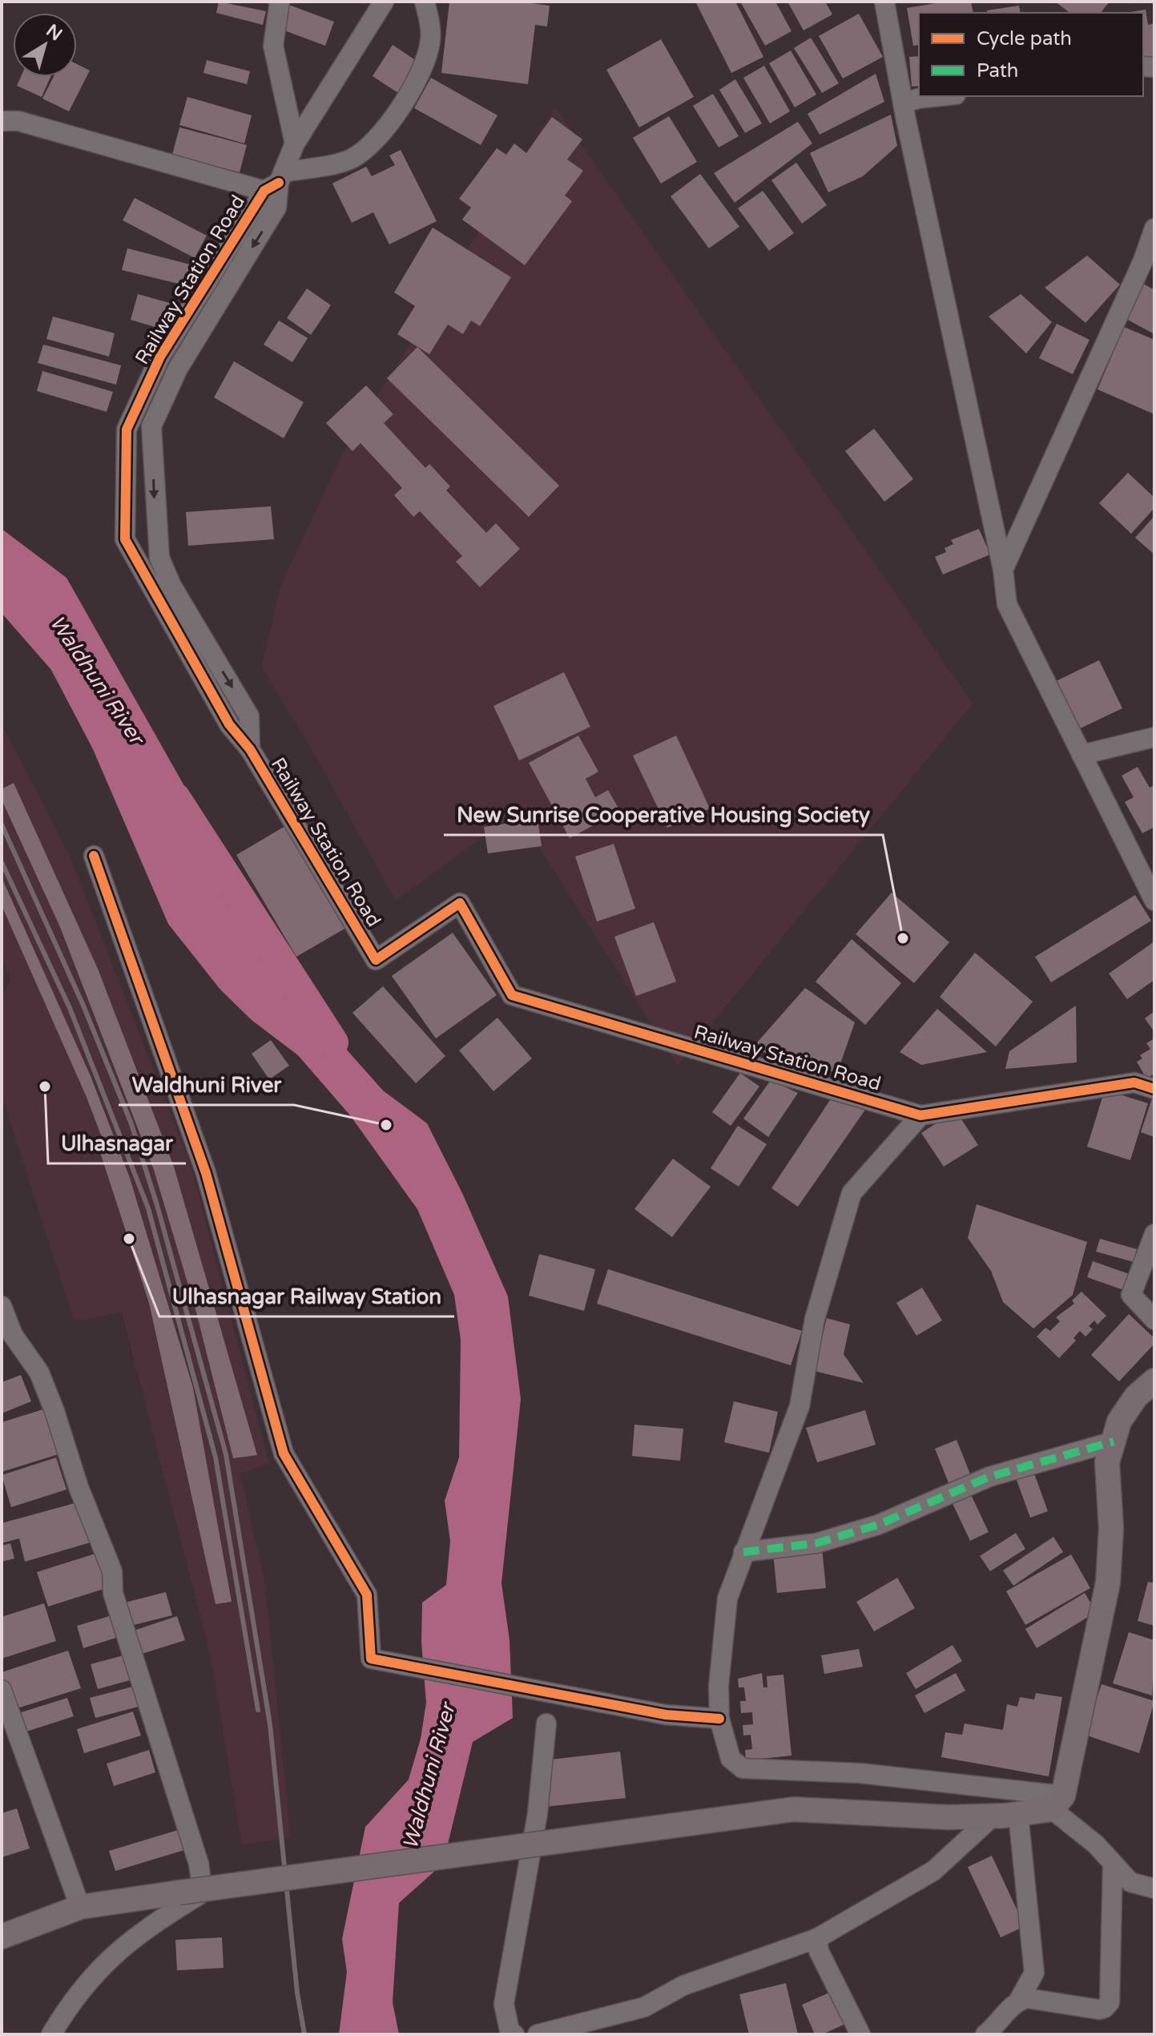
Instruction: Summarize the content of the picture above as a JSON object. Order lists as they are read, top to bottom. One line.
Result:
{"streets":{"street":["Railway Station Road"]},"water":["Waldhuni River"],"places":["New Sunrise Cooperative Housing Society","Ulhasnagar","Waldhuni River","Ulhasnagar Railway Station"],"legend":["Cycle path","Path"],"north":"top right"}
